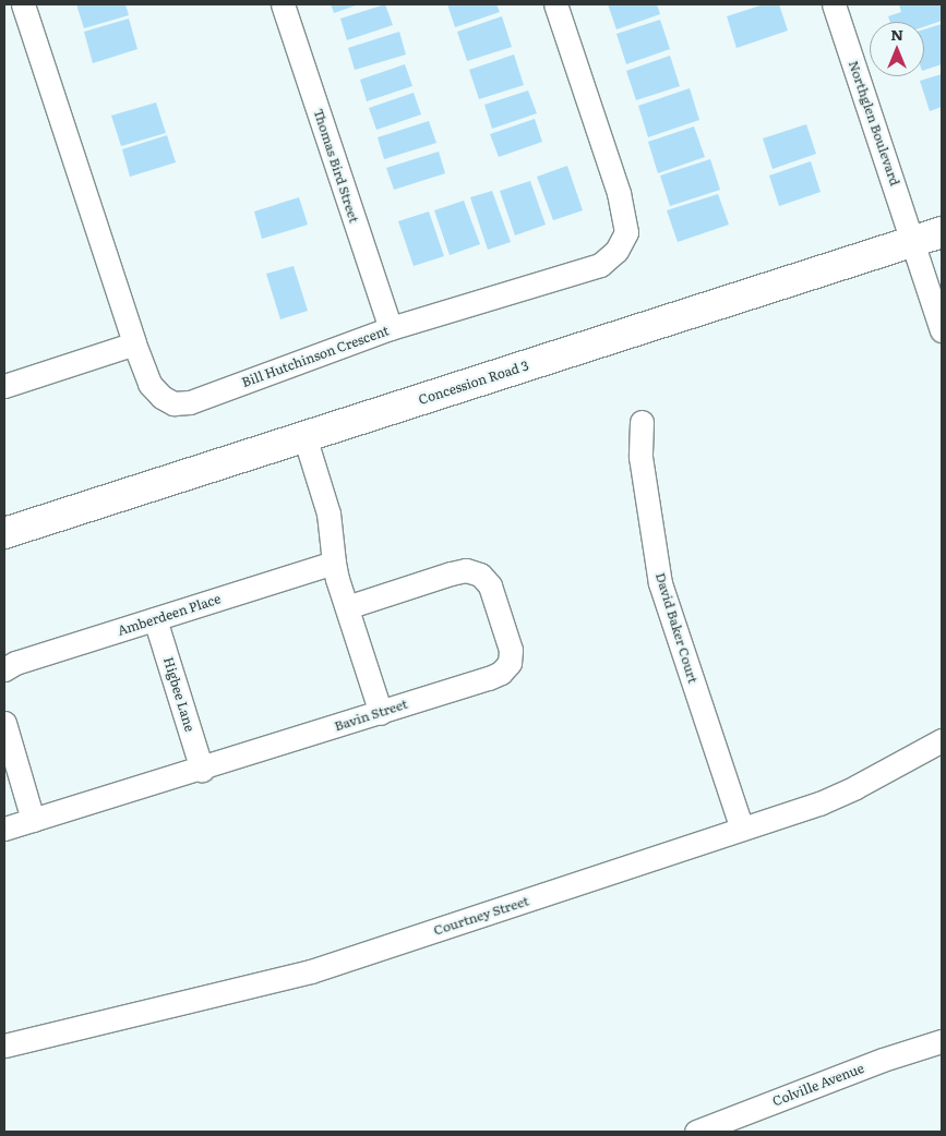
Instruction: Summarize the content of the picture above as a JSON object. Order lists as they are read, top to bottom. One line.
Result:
{"streets":{"street":["Northglen Boulevard","Thomas Bird Street","Bill Hutchinson Crescent","Concession Road 3","Amberdeen Place","David Baker Court","Higbee Lane","Bavin Street","Courtney Street","Colville Avenue"]},"crossings":[["Northglen Boulevard","Concession Road 3"],["Thomas Bird Street","Bill Hutchinson Crescent"],["Amberdeen Place","Higbee Lane"],["David Baker Court","Courtney Street"],["Higbee Lane","Bavin Street"]],"north":"top"}
